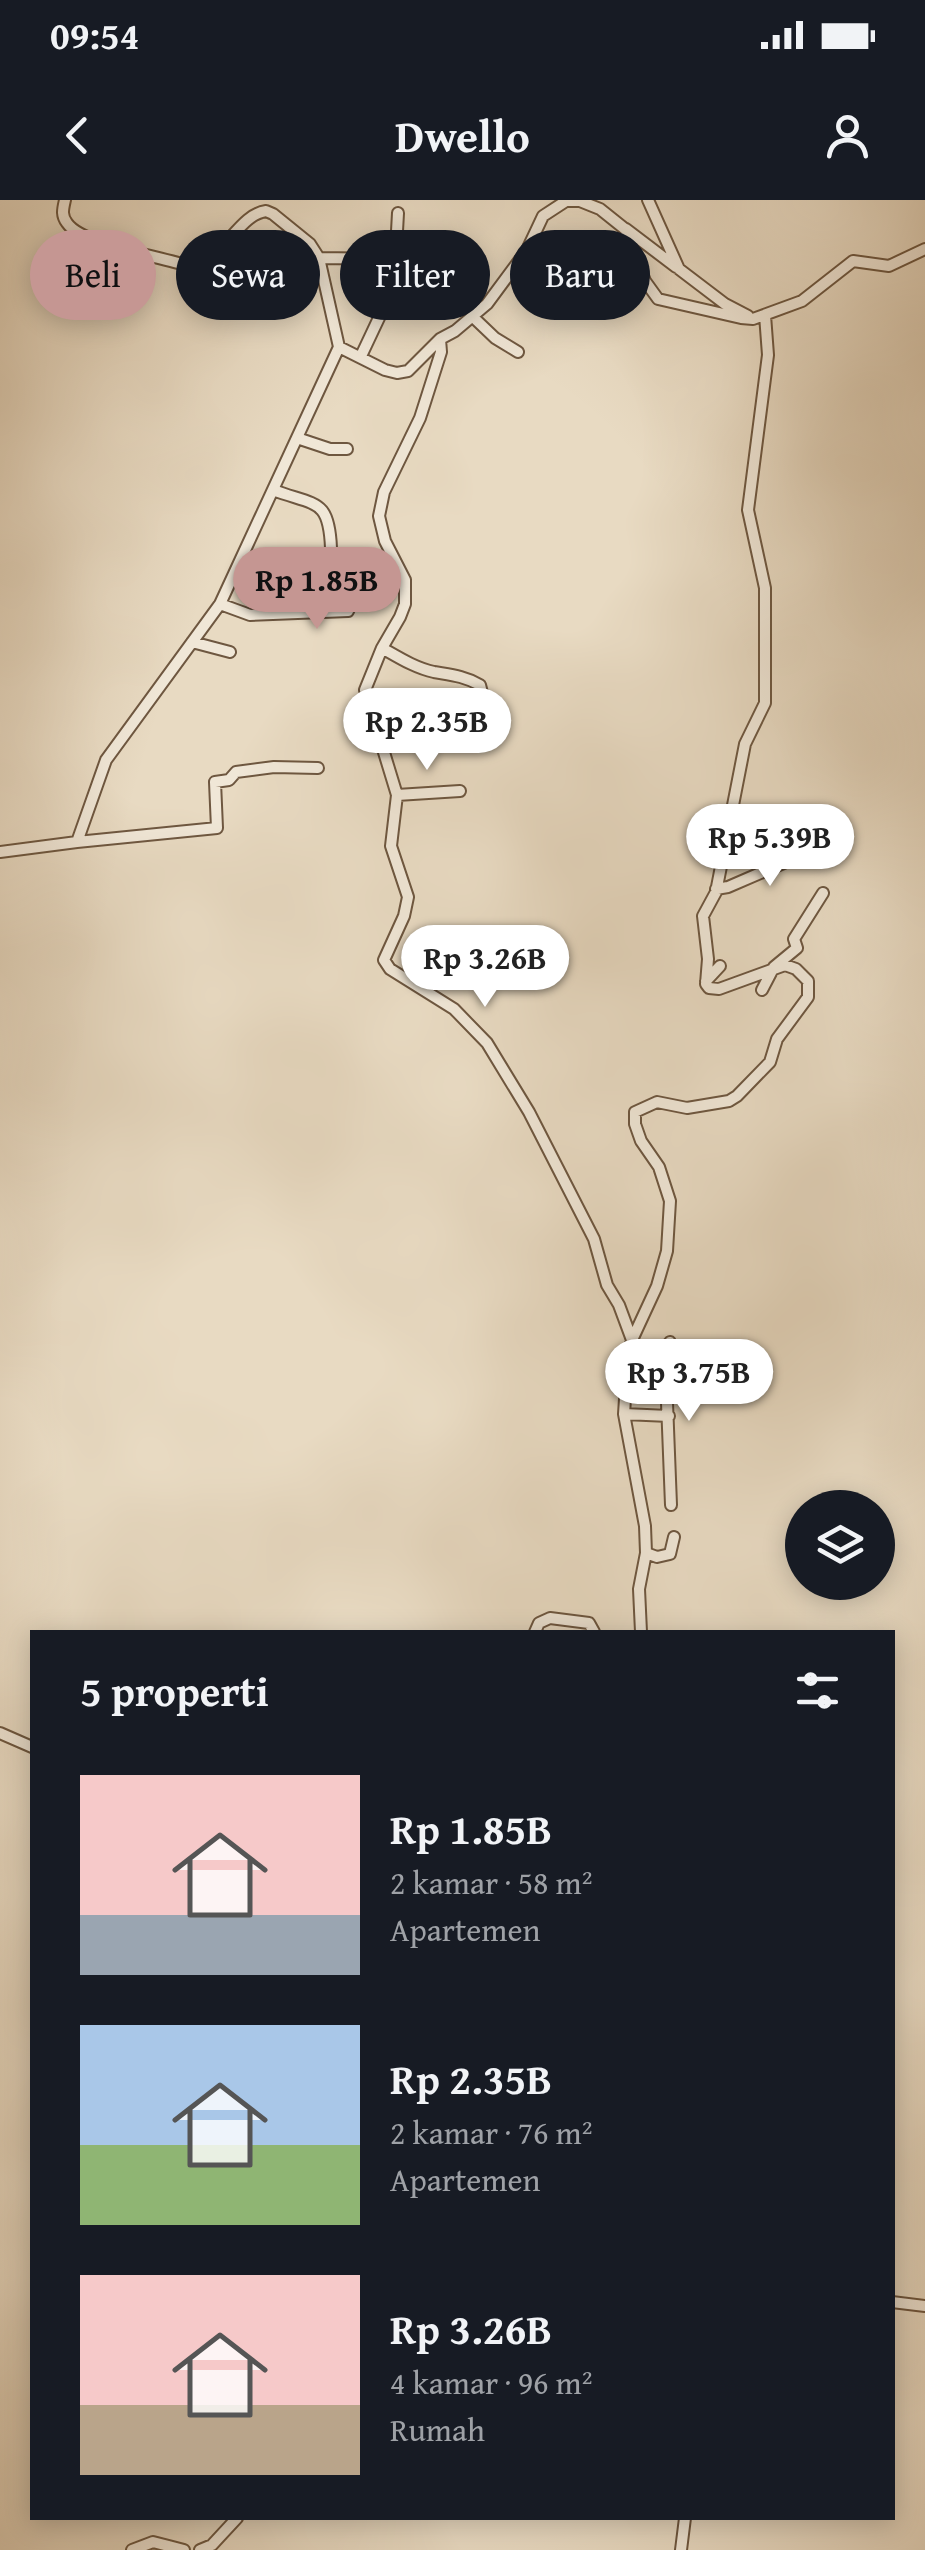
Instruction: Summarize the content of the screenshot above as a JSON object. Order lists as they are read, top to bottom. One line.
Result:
{"page":{"status":"09:54","header":"Dwello","chip":["Beli","Sewa","Filter","Baru"],"price":["Rp 1.85B","Rp 2.35B","Rp 5.39B","Rp 3.26B","Rp 3.75B"],"heading":"5 properti","list":[{"name":"Rp 1.85B","note":"2 kamar · 58 m² · Apartemen"},{"name":"Rp 2.35B","note":"2 kamar · 76 m² · Apartemen"},{"name":"Rp 3.26B","note":"4 kamar · 96 m² · Rumah"}]}}
